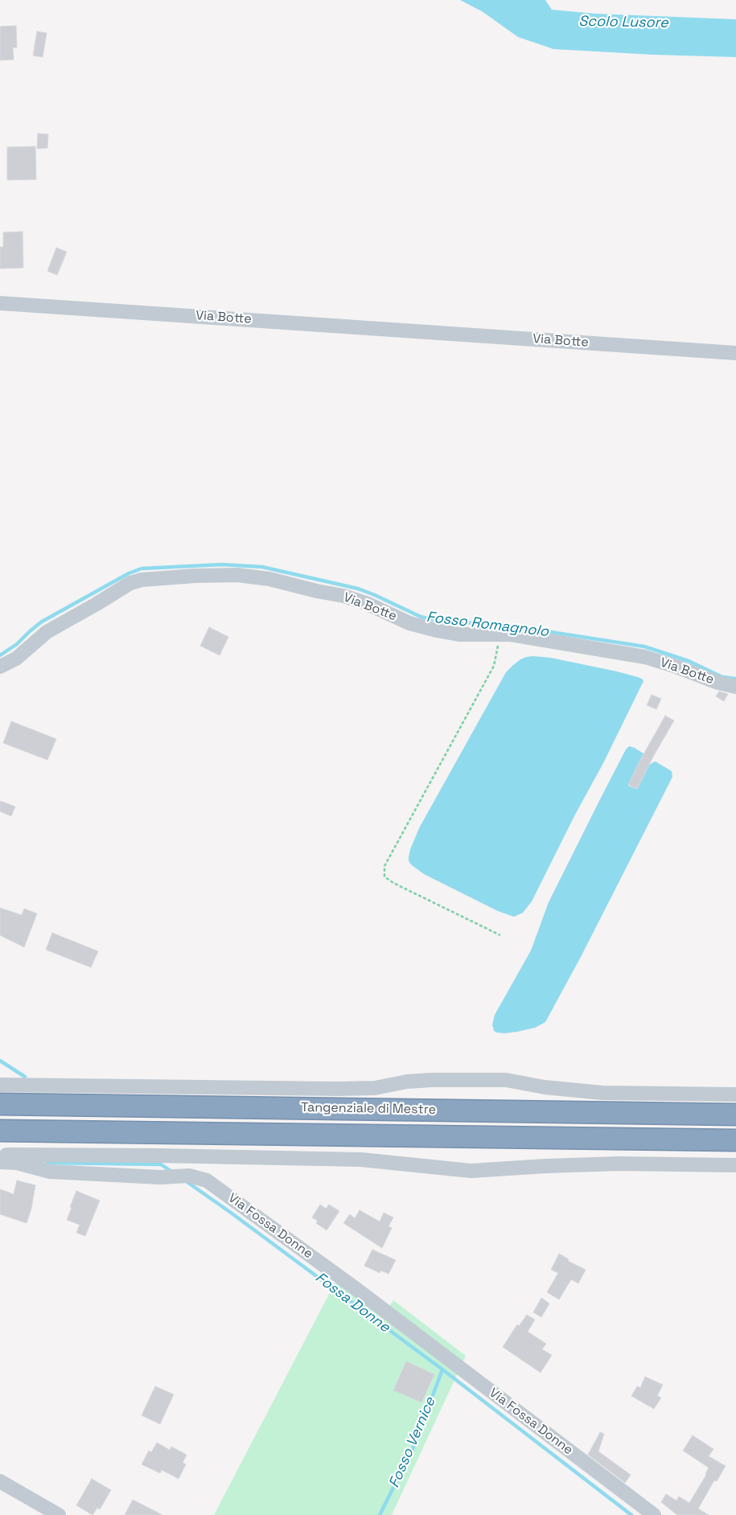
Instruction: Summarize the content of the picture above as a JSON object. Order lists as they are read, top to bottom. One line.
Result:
{"streets":{"highway":["Tangenziale di Mestre"],"street":["Via Botte","Via Fossa Donne"]},"water":["Scolo Lusore","Fosso Romagnolo","Fossa Donne","Fosso Vernice"]}
